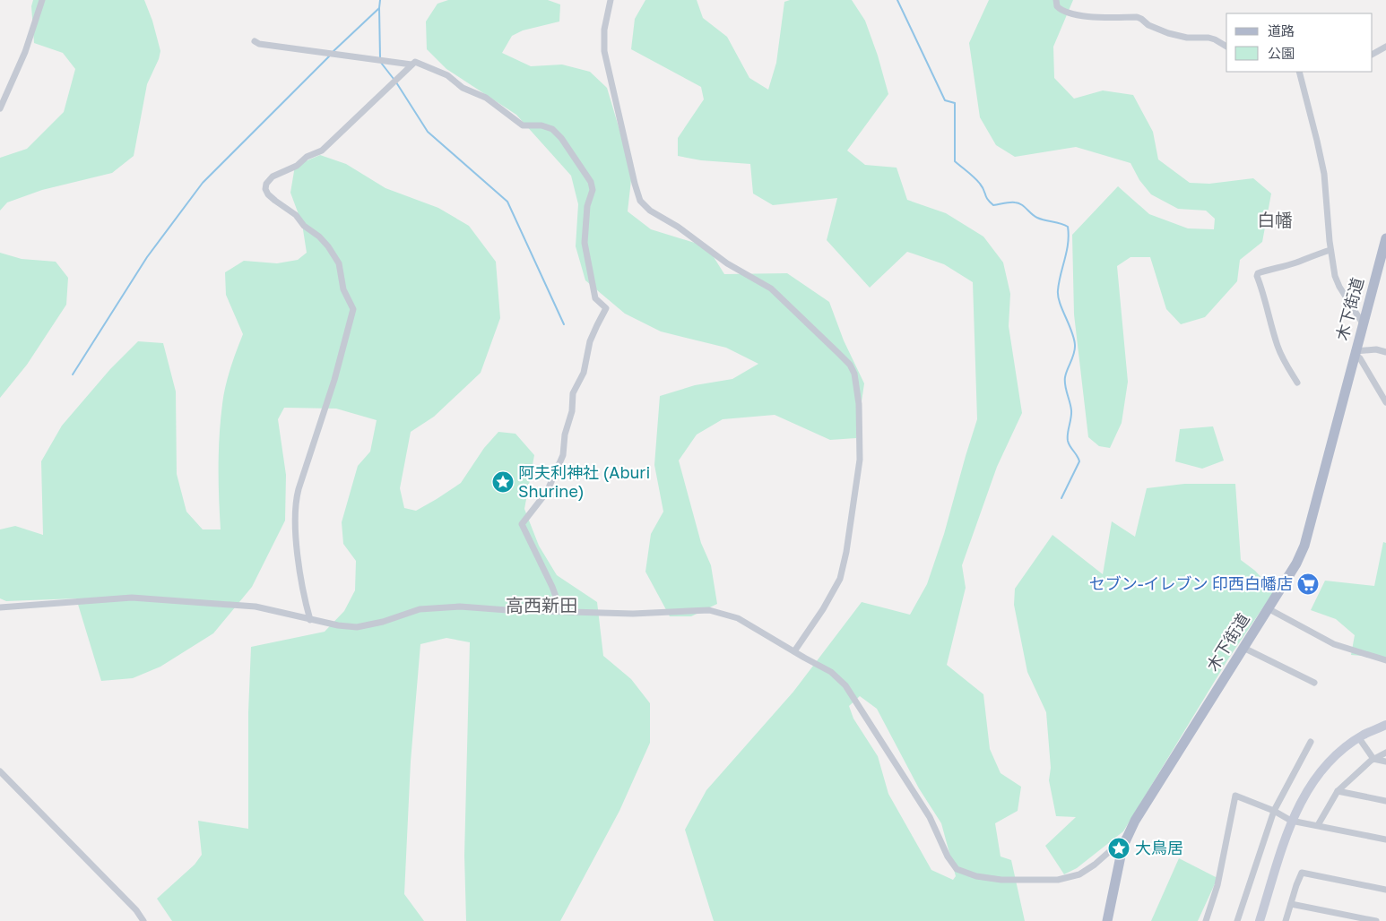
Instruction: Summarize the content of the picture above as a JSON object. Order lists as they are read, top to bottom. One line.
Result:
{"streets":{"main road":["木下街道"]},"districts":["白幡","高西新田"],"places":{"place":["阿夫利神社 (Aburi Shurine)","大鳥居"],"supermarket":["セブン-イレブン 印西白幡店"]},"legend":["道路","公園"]}
